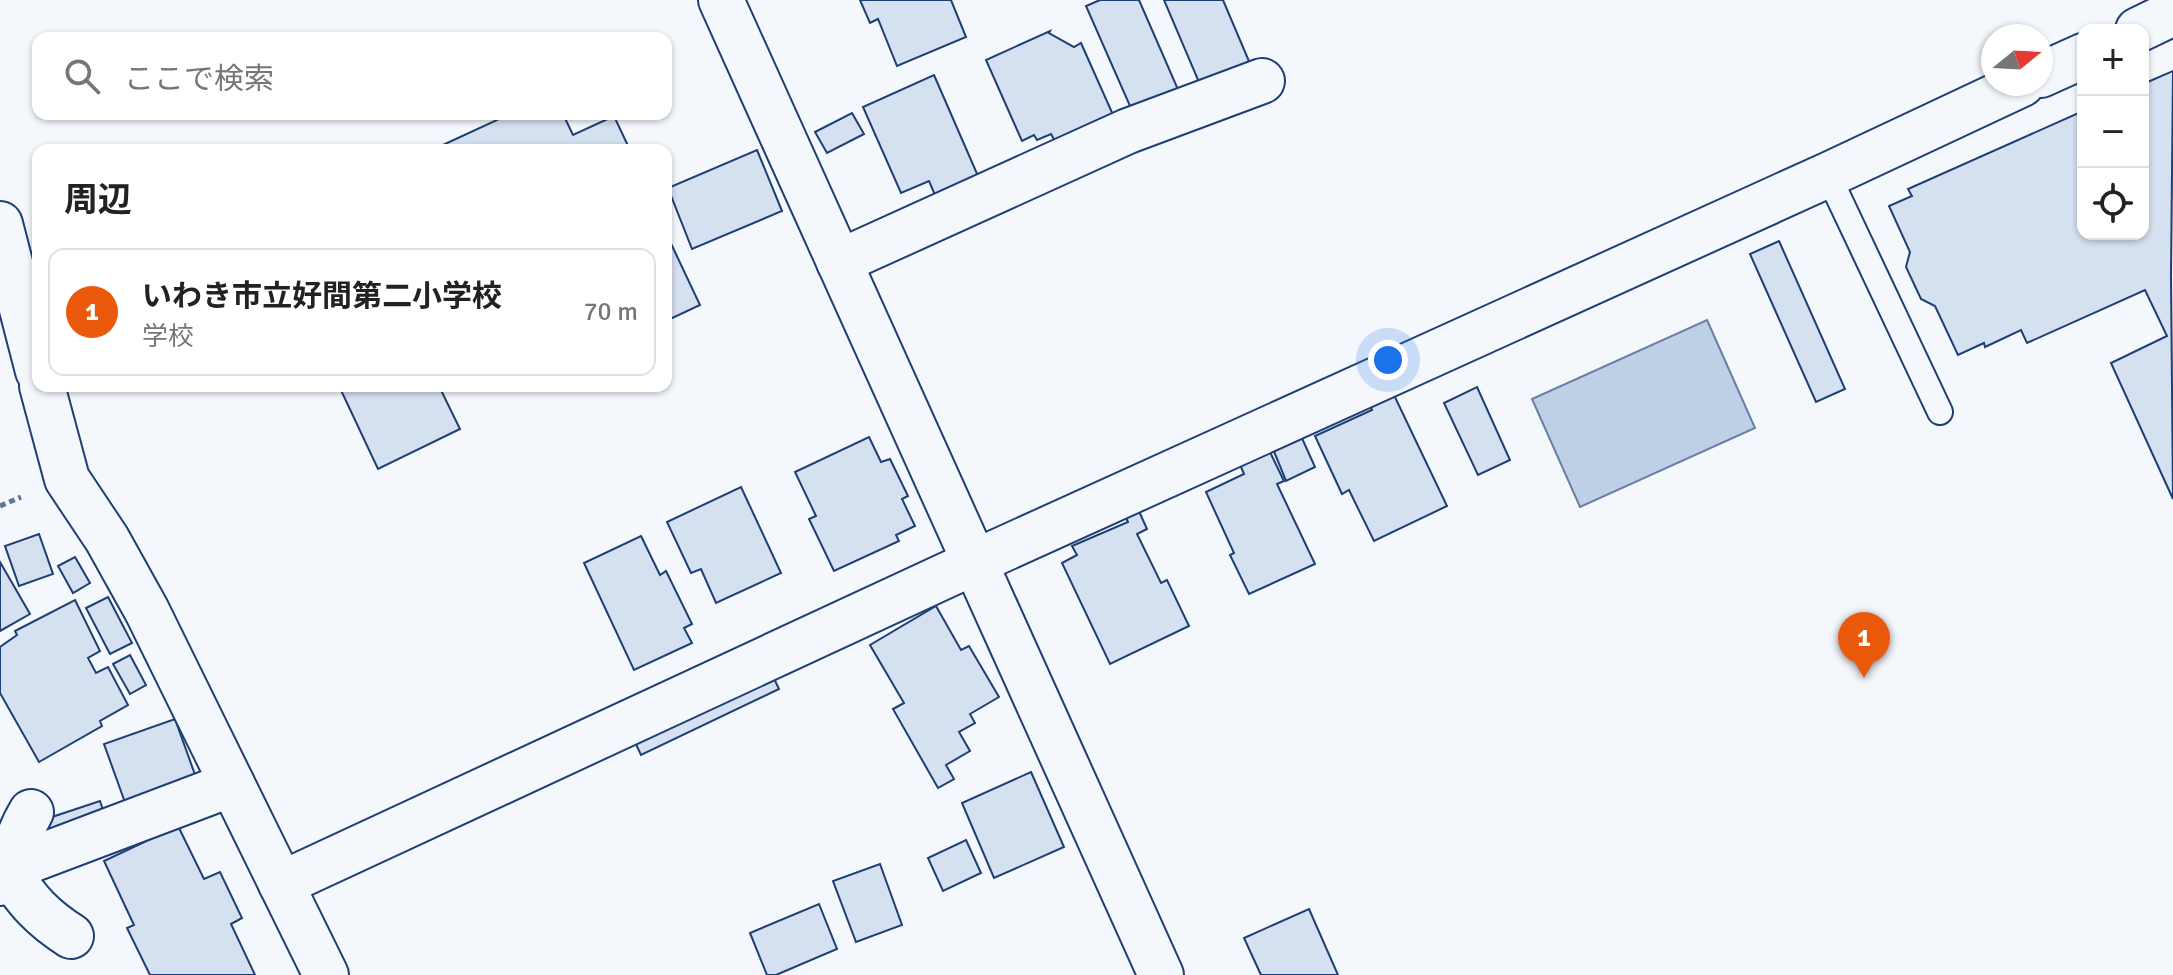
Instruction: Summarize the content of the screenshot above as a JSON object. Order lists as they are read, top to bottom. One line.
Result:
{"north":"right","page":{"map_buttons":["+","−"],"search":"ここで検索","heading":"周辺","list":[{"mark":"1","name":"いわき市立好間第二小学校","note":"学校","value":"70 m"}],"pins":"1"}}
